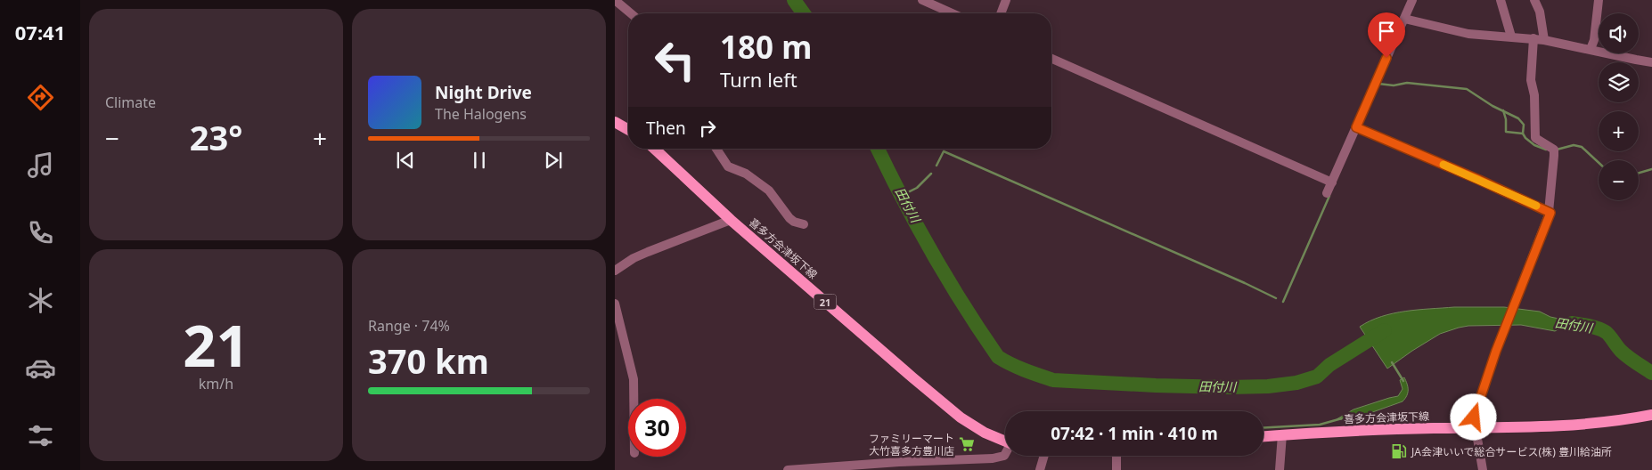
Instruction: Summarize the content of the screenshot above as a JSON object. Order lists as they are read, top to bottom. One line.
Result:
{"streets":{"main road":["喜多方会津坂下線","21"]},"water":["田付川"],"places":{"supermarket":["ファミリーマート 大竹喜多方豊川店"],"fuel station":["JA会津いいで総合サービス(株) 豊川給油所"]},"page":{"tabs":"07:41","tile":["Climate",["21","km/h"],["Range · 74%","370 km"]],"map_buttons":["+","−"],"turn":["180 m","Turn left"],"song":["Night Drive","The Halogens"],"then":"Then","heat":["−","23°","+"],"limit":"30","trip":"07:42 · 1 min · 410 m"}}
